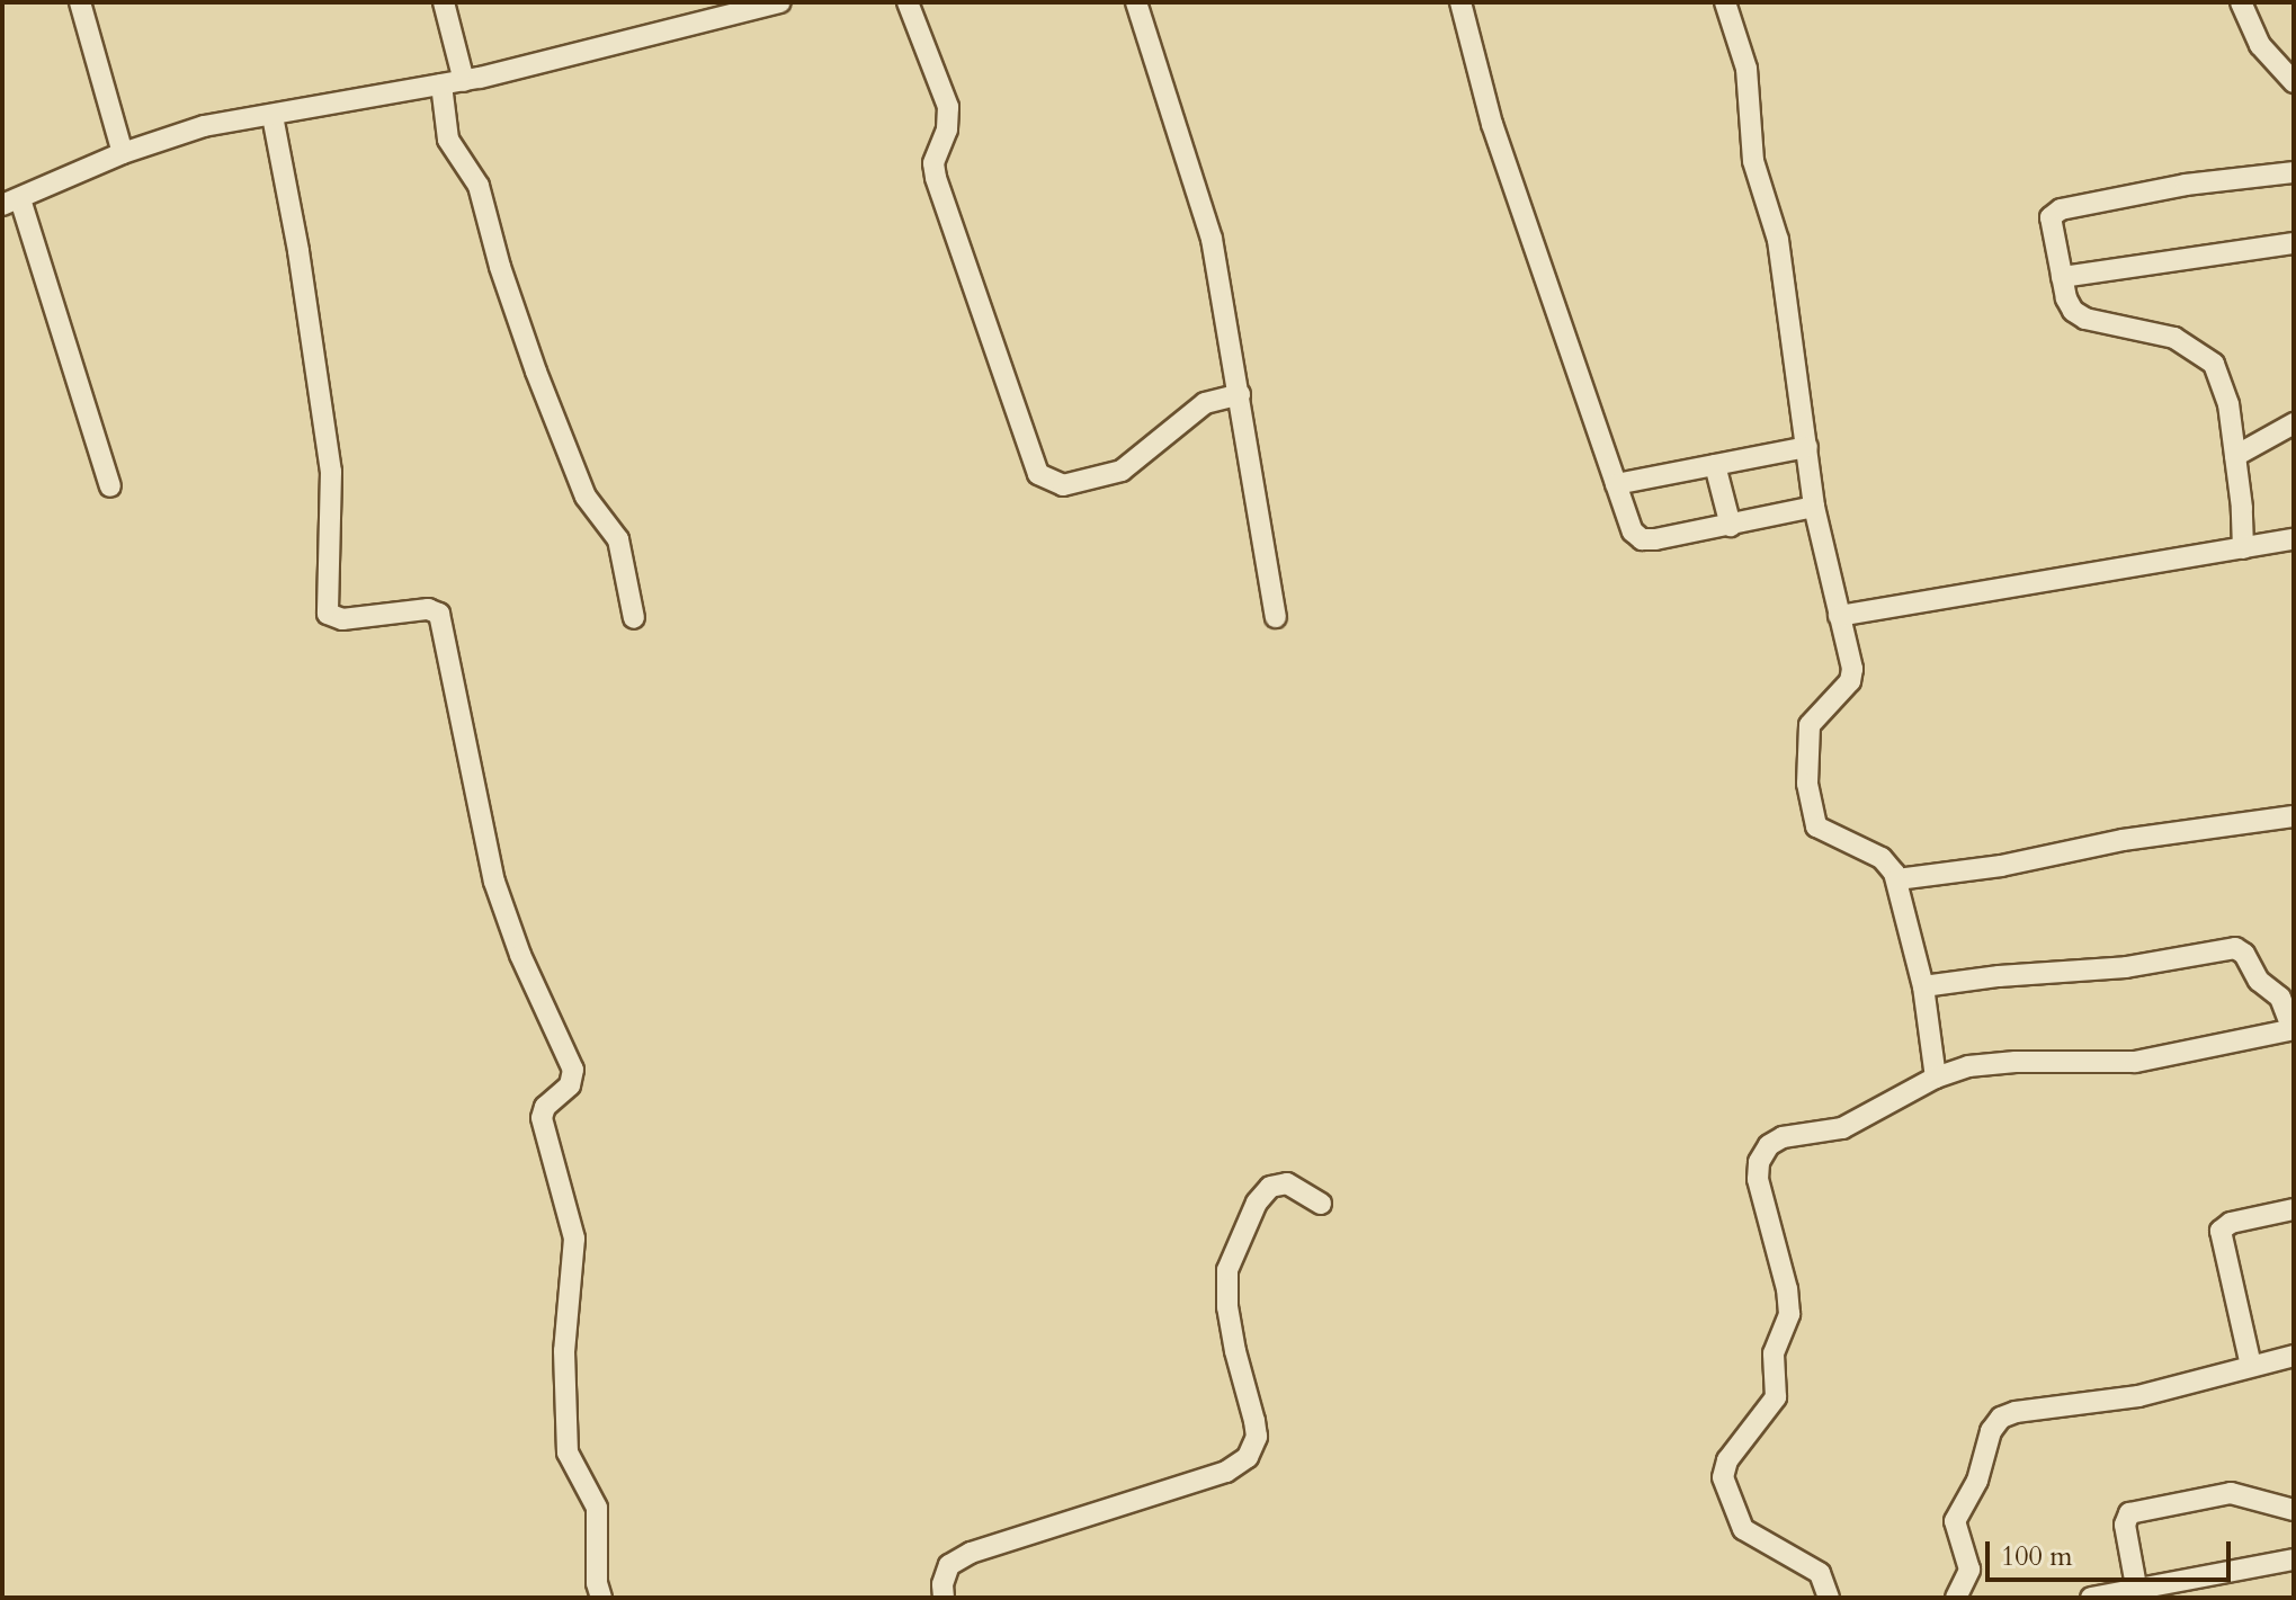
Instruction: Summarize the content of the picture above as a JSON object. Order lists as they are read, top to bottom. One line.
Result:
{"scale_bar":"100 m"}
